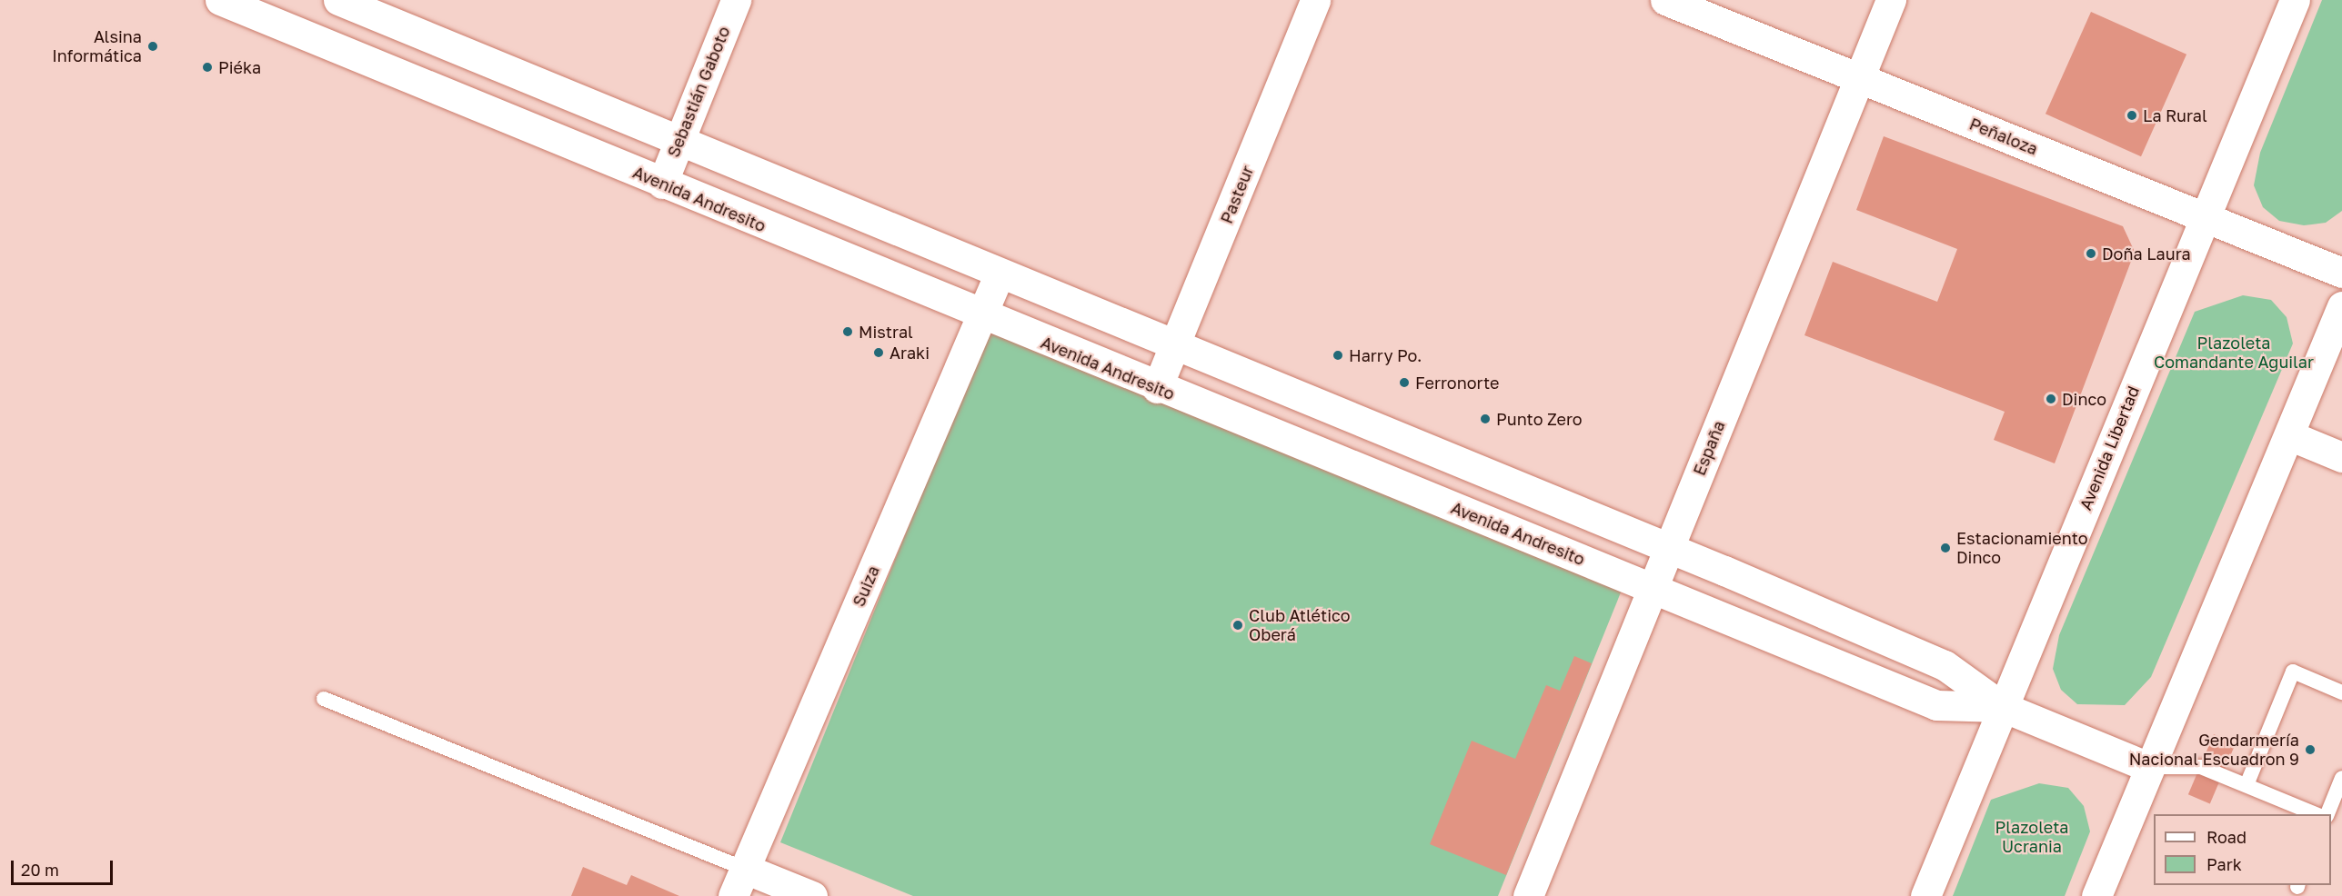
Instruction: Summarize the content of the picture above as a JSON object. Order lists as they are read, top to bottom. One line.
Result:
{"streets":{"main road":["Sebastián Gaboto","Peñaloza","Pasteur","Avenida Andresito","España","Avenida Libertad","Suiza"]},"crossings":[["Sebastián Gaboto","Avenida Andresito"],["Peñaloza","España"],["Peñaloza","Avenida Libertad"],["Pasteur","Avenida Andresito"],["Avenida Andresito","España"],["Avenida Andresito","Avenida Libertad"],["Avenida Andresito","Suiza"]],"parks":["Plazoleta Comandante Aguilar","Plazoleta Ucrania"],"places":["Alsina Informática","Piéka","La Rural","Doña Laura","Mistral","Araki","Harry Po.","Ferronorte","Dinco","Punto Zero","Estacionamiento Dinco","Club Atlético Oberá","Gendarmería Nacional Escuadron 9"],"legend":["Road","Park"],"scale_bar":"20 m"}
